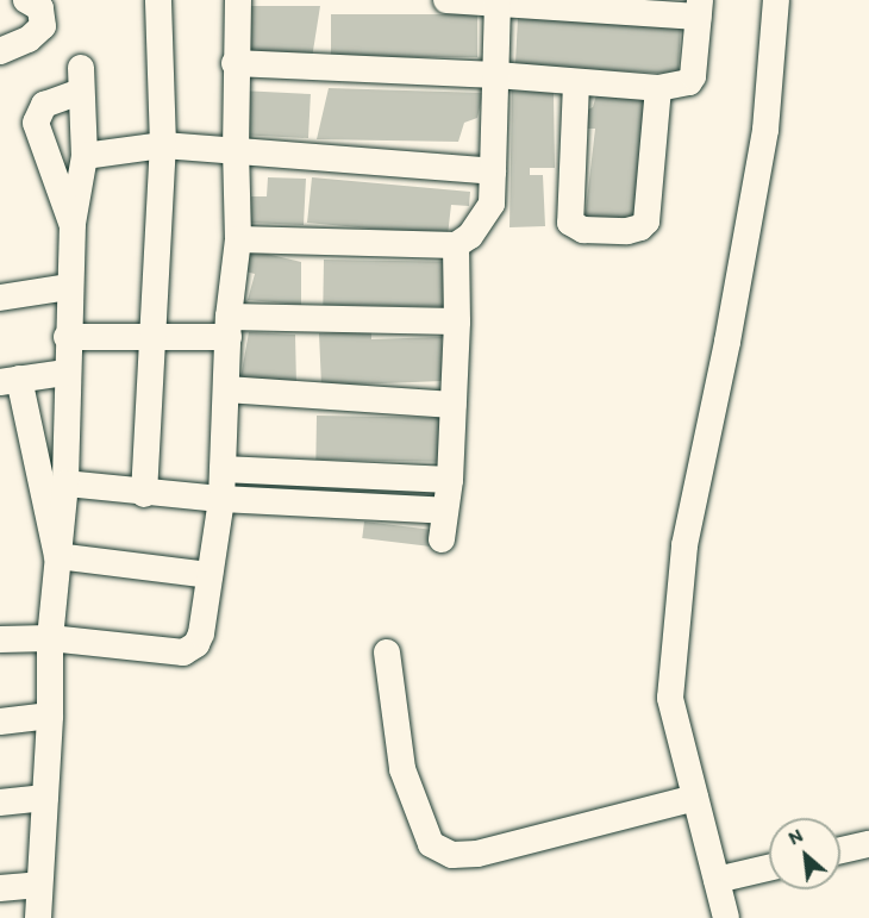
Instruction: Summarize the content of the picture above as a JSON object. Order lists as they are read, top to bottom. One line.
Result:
{"north":"top left"}
